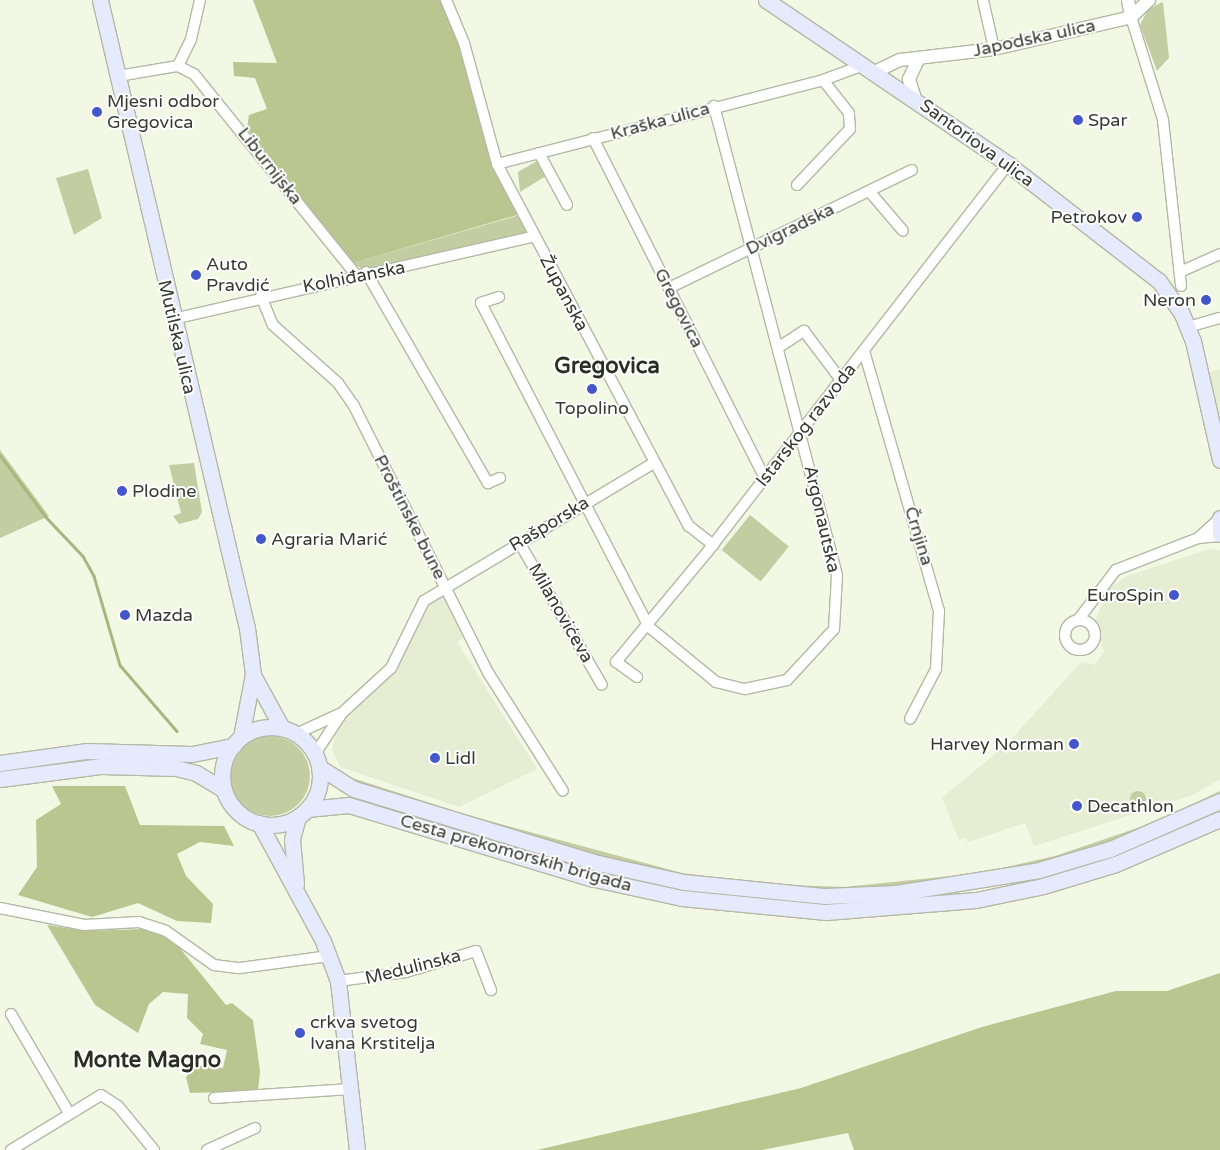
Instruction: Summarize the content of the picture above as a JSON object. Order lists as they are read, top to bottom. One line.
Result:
{"streets":{"main road":["Santoriova ulica","Mutilska ulica","Cesta prekomorskih brigada"],"street":["Japodska ulica","Kraška ulica","Liburnijska","Dvigradska","Kolhiđanska","Županska","Gregovica","Istarskog razvoda","Proštinske bune","Argonautska","Rašporska","Črnjina","Milanovićeva","Medulinska"]},"crossings":[["Japodska ulica","Kraška ulica"],["Japodska ulica","Santoriova ulica"],["Kraška ulica","Santoriova ulica"],["Kraška ulica","Županska"],["Kraška ulica","Gregovica"],["Kraška ulica","Argonautska"],["Santoriova ulica","Istarskog razvoda"],["Liburnijska","Kolhiđanska"],["Dvigradska","Gregovica"],["Dvigradska","Argonautska"],["Kolhiđanska","Županska"],["Kolhiđanska","Mutilska ulica"],["Kolhiđanska","Proštinske bune"],["Županska","Istarskog razvoda"],["Županska","Rašporska"],["Gregovica","Istarskog razvoda"],["Mutilska ulica","Cesta prekomorskih brigada"],["Istarskog razvoda","Argonautska"],["Istarskog razvoda","Črnjina"],["Proštinske bune","Rašporska"],["Argonautska","Rašporska"],["Rašporska","Milanovićeva"]],"districts":["Gregovica","Monte Magno"],"places":["Mjesni odbor Gregovica","Spar","Petrokov","Auto Pravdić","Neron","Topolino","Plodine","Agraria Marić","EuroSpin","Mazda","Harvey Norman","Lidl","Decathlon","crkva svetog Ivana Krstitelja"]}
